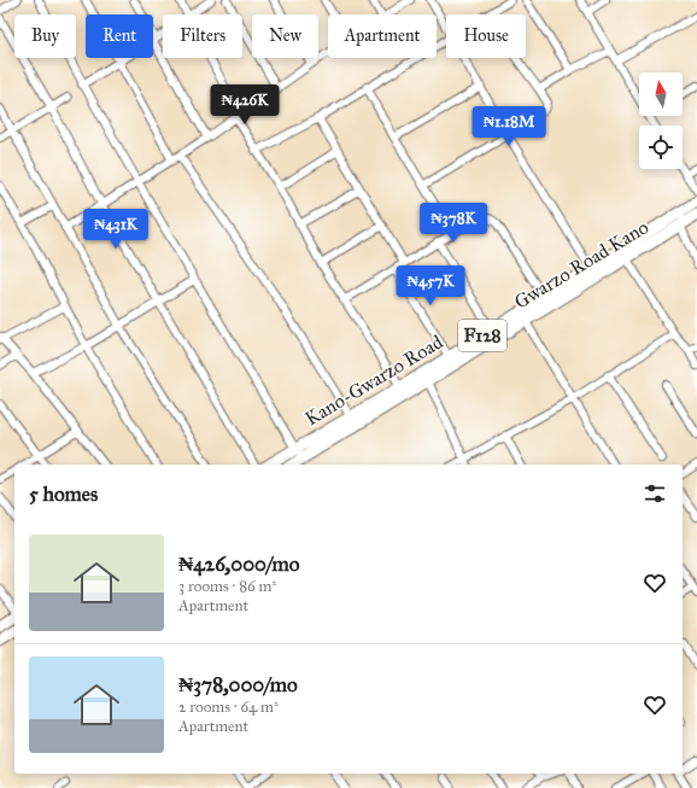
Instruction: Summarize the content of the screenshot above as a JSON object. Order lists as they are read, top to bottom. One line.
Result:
{"streets":{"main road":["Gwarzo Road Kano","F128","Kano-Gwarzo Road"]},"crossings":[["Gwarzo Road Kano","Kano-Gwarzo Road"]],"north":"top","page":{"chip":["Buy","Rent","Filters","New","Apartment","House"],"price":["₦426K","₦1.18M","₦378K","₦431K","₦457K"],"heading":"5 homes","list":[{"name":"₦426,000/mo","note":"3 rooms · 86 m² · Apartment"},{"name":"₦378,000/mo","note":"2 rooms · 64 m² · Apartment"}]}}
